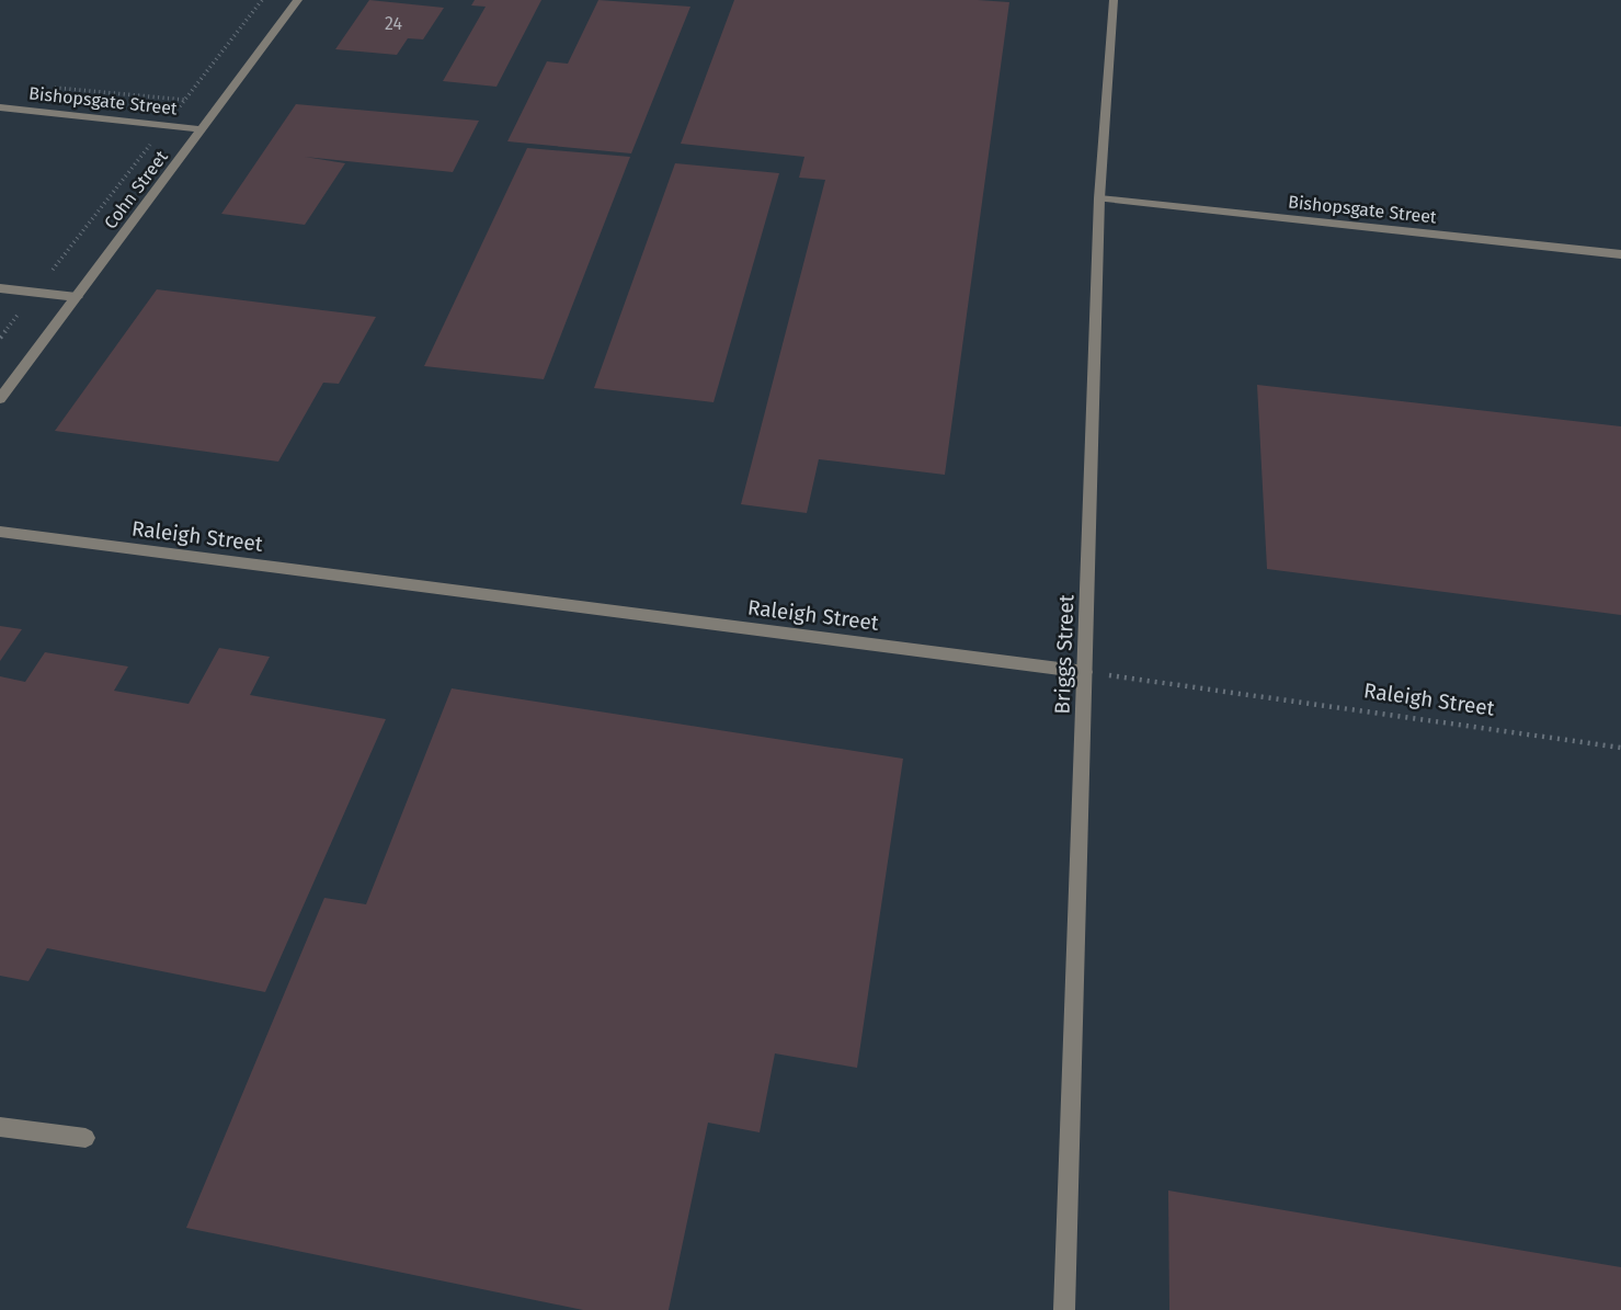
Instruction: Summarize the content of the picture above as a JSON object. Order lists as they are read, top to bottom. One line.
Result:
{"streets":{"street":["Bishopsgate Street","Cohn Street","Raleigh Street","Briggs Street"]},"crossings":[["Bishopsgate Street","Cohn Street"],["Bishopsgate Street","Briggs Street"],["Raleigh Street","Briggs Street"]],"house_numbers":["24"]}
